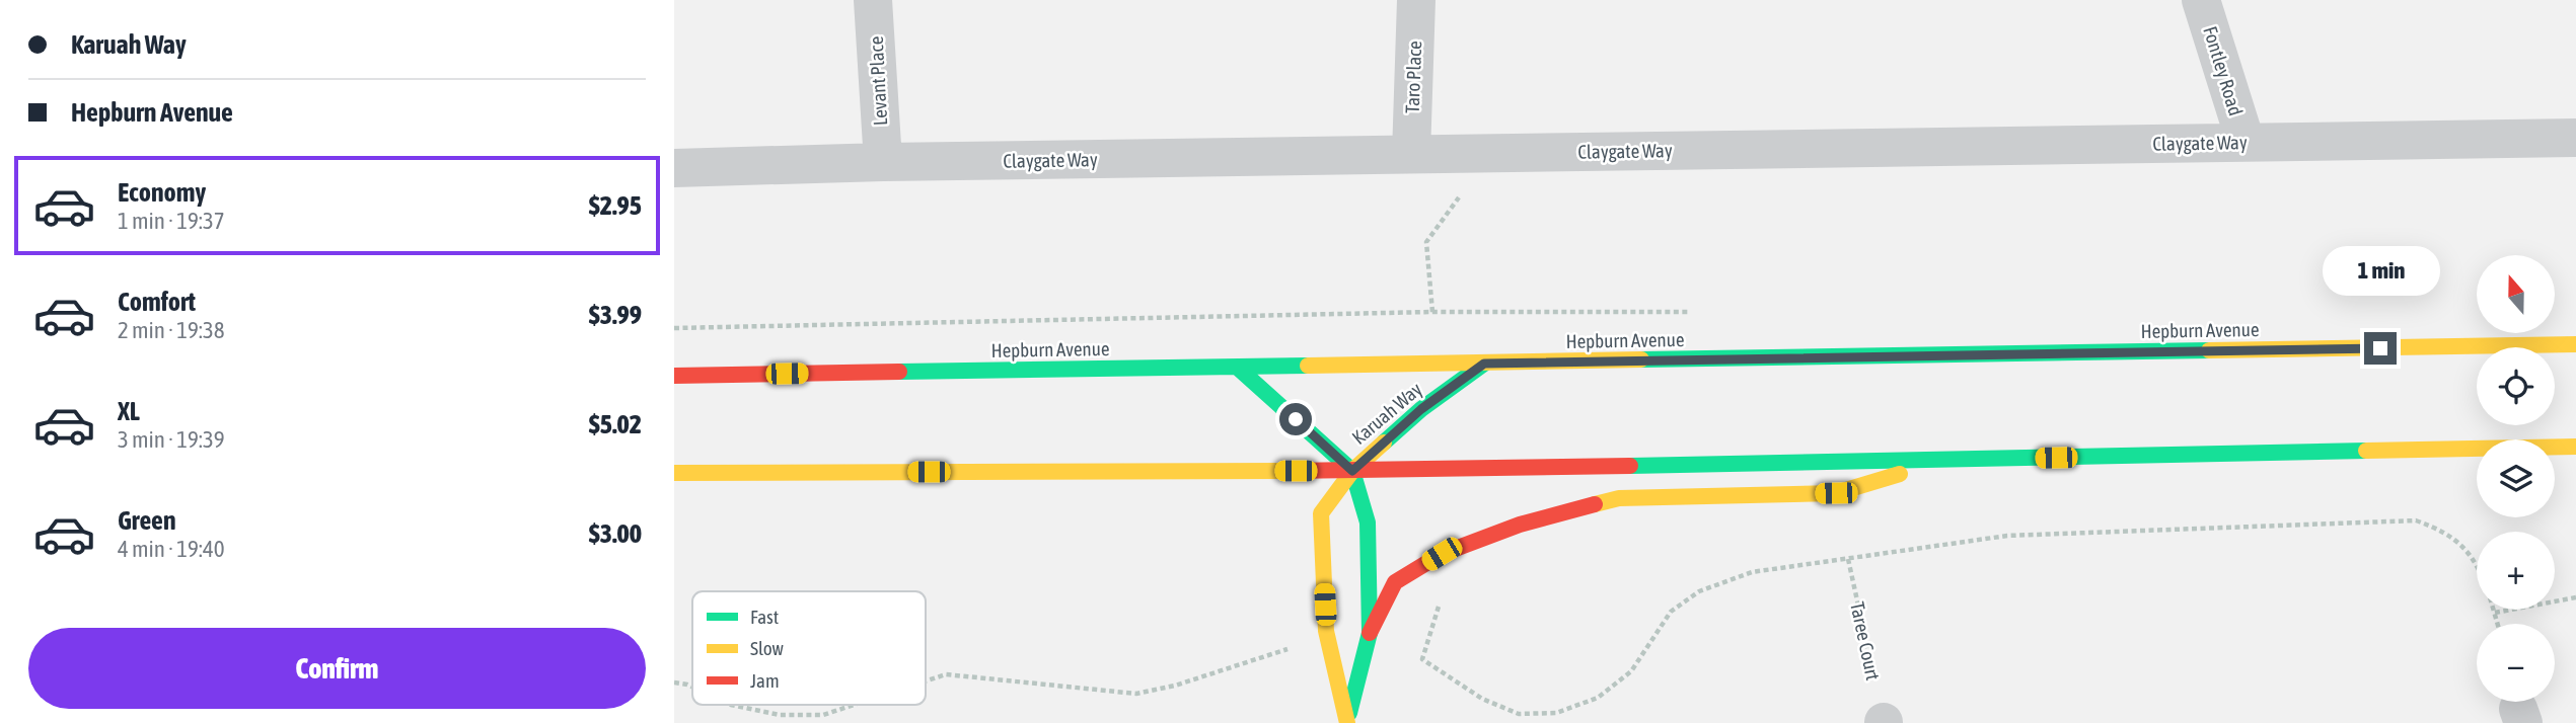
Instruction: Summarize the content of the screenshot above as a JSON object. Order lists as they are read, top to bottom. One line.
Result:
{"streets":{"main road":["Hepburn Avenue","Karuah Way"],"street":["Fontley Road","Taro Place","Levant Place","Claygate Way"],"path":["Taree Court"]},"crossings":[["Fontley Road","Claygate Way"],["Taro Place","Claygate Way"],["Levant Place","Claygate Way"],["Hepburn Avenue","Karuah Way"]],"legend":["Fast","Slow","Jam"],"north":"top","page":{"banner":["Karuah Way","Hepburn Avenue"],"list":[{"name":"Economy","note":"1 min · 19:37","value":"$2.95"},{"name":"Comfort","note":"2 min · 19:38","value":"$3.99"},{"name":"XL","note":"3 min · 19:39","value":"$5.02"},{"name":"Green","note":"4 min · 19:40","value":"$3.00"}],"bubble":"1 min","map_buttons":["+","−"],"buttons":"Confirm"}}
